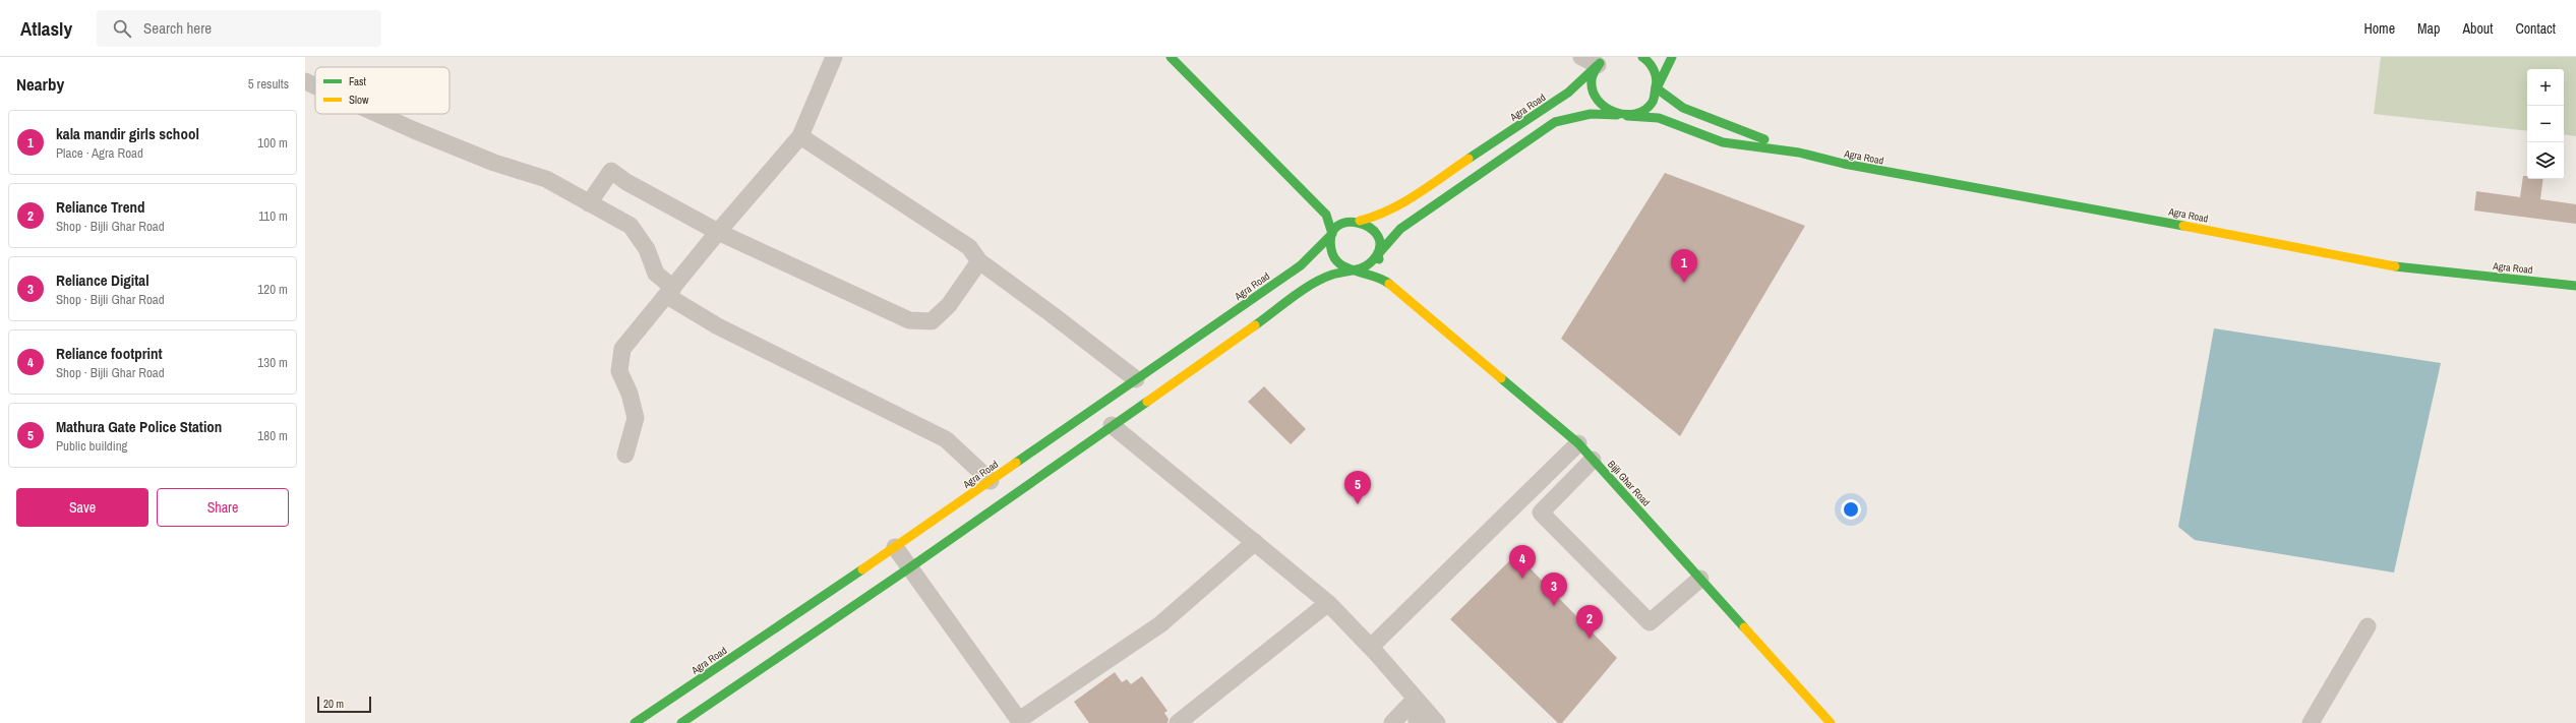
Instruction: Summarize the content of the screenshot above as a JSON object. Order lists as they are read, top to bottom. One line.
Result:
{"streets":{"main road":["Agra Road","Bijli Ghar Road"]},"legend":["Fast","Slow"],"scale_bar":"20 m","page":{"header":"Atlasly","search":"Search here","nav":["Home","Map","About","Contact"],"heading":["Nearby","5 results"],"map_buttons":["+","−"],"list":[{"mark":"1","name":"kala mandir girls school","note":"Place · Agra Road","value":"100 m"},{"mark":"2","name":"Reliance Trend","note":"Shop · Bijli Ghar Road","value":"110 m"},{"mark":"3","name":"Reliance Digital","note":"Shop · Bijli Ghar Road","value":"120 m"},{"mark":"4","name":"Reliance footprint","note":"Shop · Bijli Ghar Road","value":"130 m"},{"mark":"5","name":"Mathura Gate Police Station","note":"Public building","value":"180 m"}],"pins":["1","5","4","3","2"],"buttons":["Save","Share"],"scale":"20 m"}}
